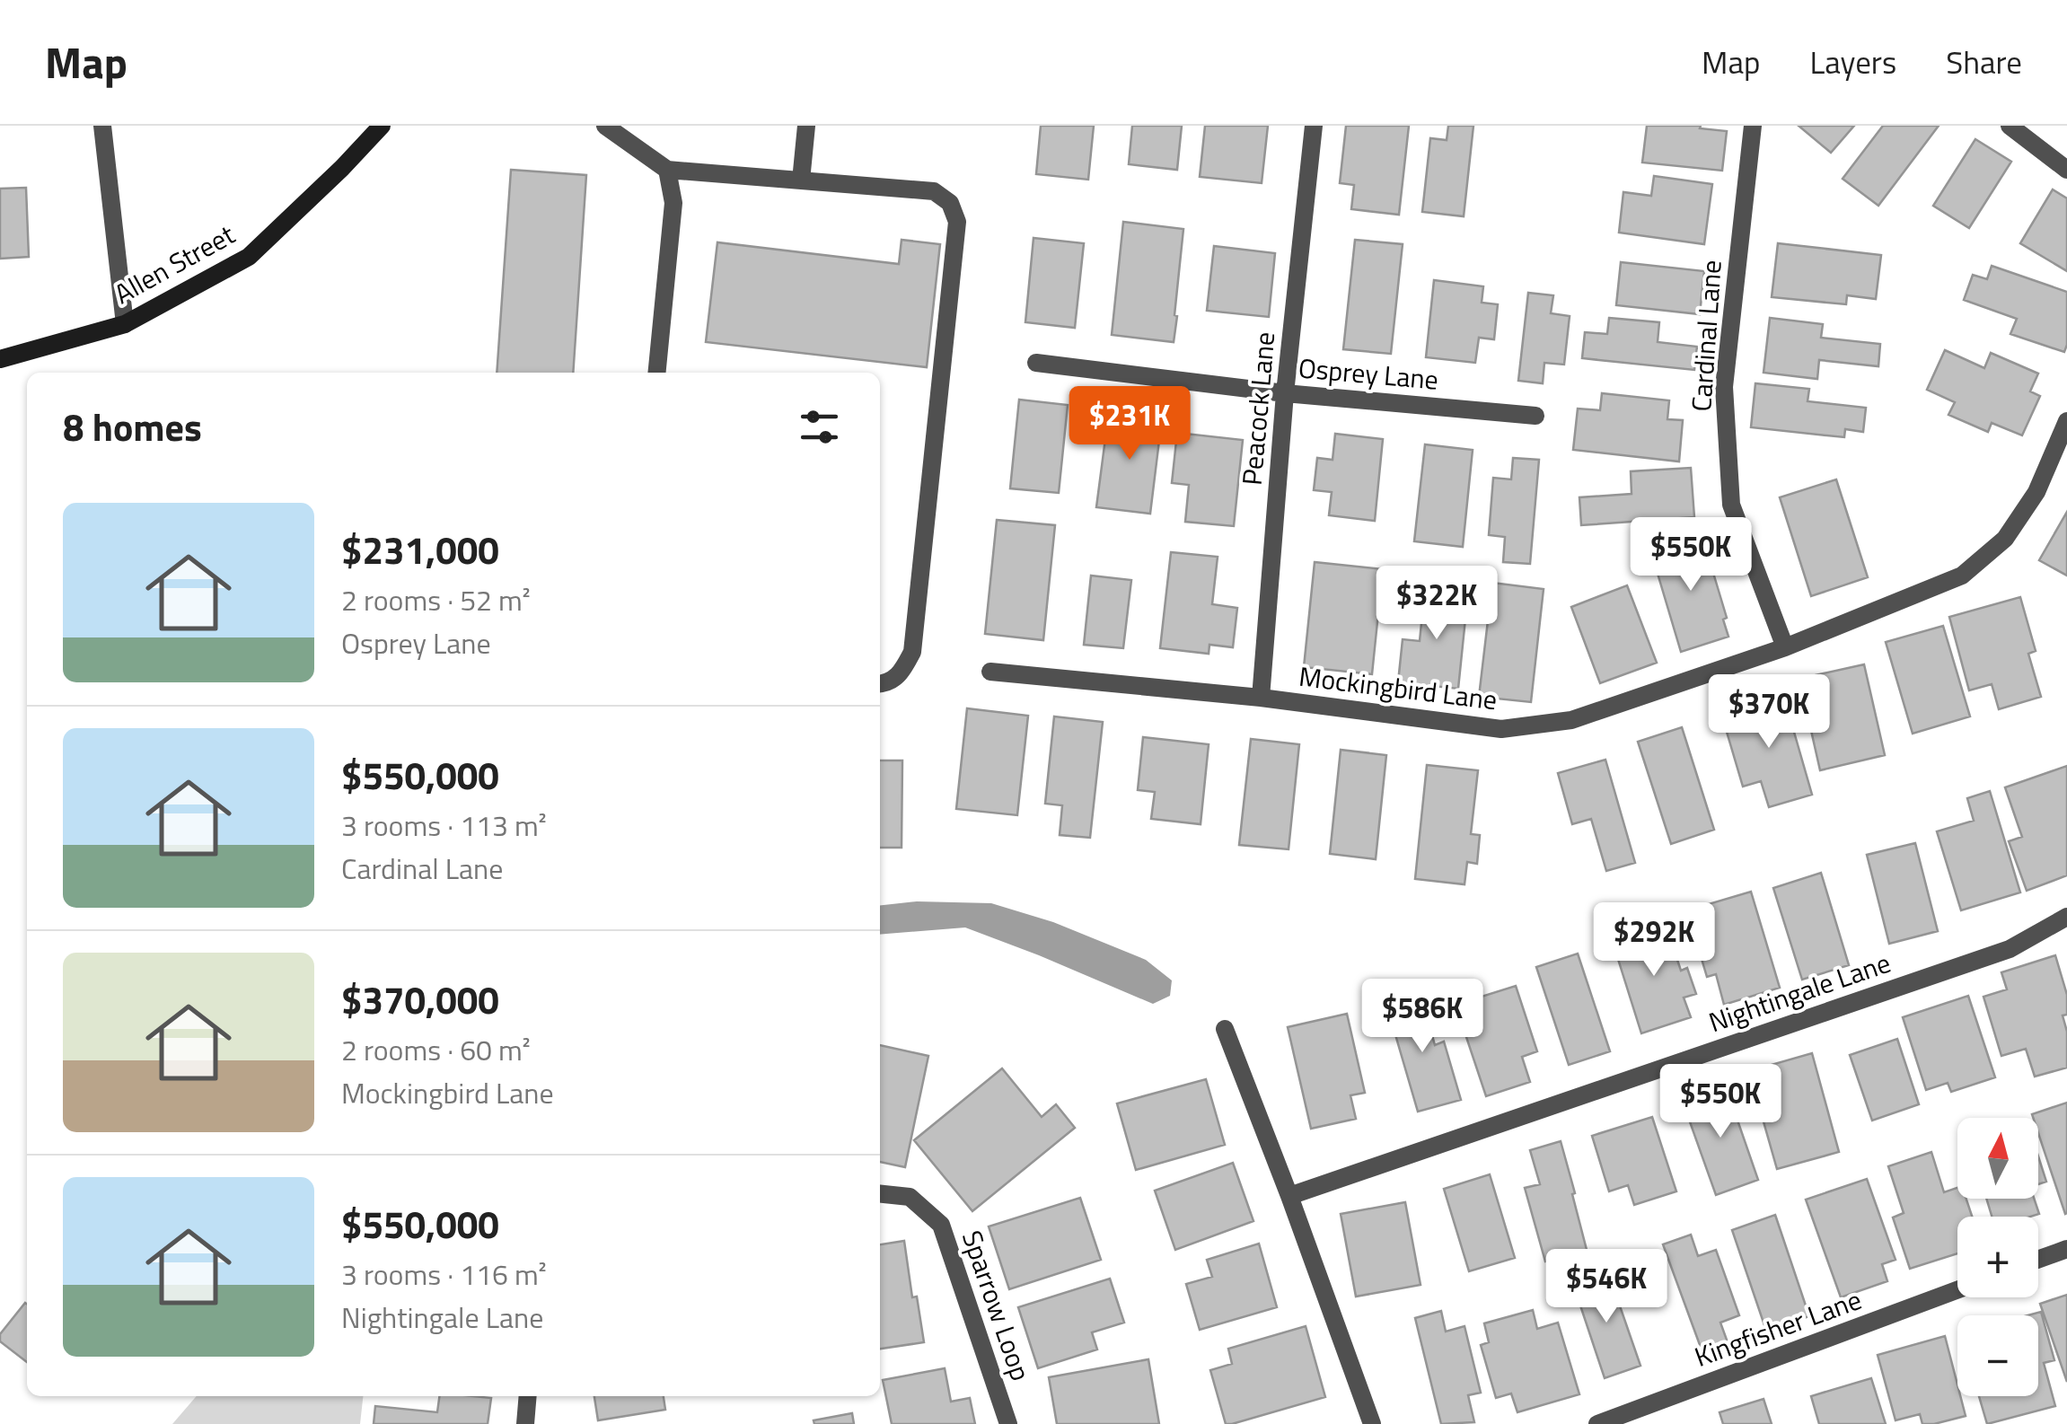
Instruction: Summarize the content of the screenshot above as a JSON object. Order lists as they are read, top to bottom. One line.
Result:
{"streets":{"street":["Allen Street","Cardinal Lane","Osprey Lane","Peacock Lane","Mockingbird Lane","Nightingale Lane","Sparrow Loop","Kingfisher Lane"]},"crossings":[["Cardinal Lane","Mockingbird Lane"],["Osprey Lane","Peacock Lane"],["Peacock Lane","Mockingbird Lane"]],"north":"top","page":{"header":"Map","nav":["Map","Layers","Share"],"heading":"8 homes","price":["$231K","$550K","$322K","$370K","$292K","$586K","$550K","$546K"],"list":[{"name":"$231,000","note":"2 rooms · 52 m² · Osprey Lane"},{"name":"$550,000","note":"3 rooms · 113 m² · Cardinal Lane"},{"name":"$370,000","note":"2 rooms · 60 m² · Mockingbird Lane"},{"name":"$550,000","note":"3 rooms · 116 m² · Nightingale Lane"}],"map_buttons":["+","−"]}}
